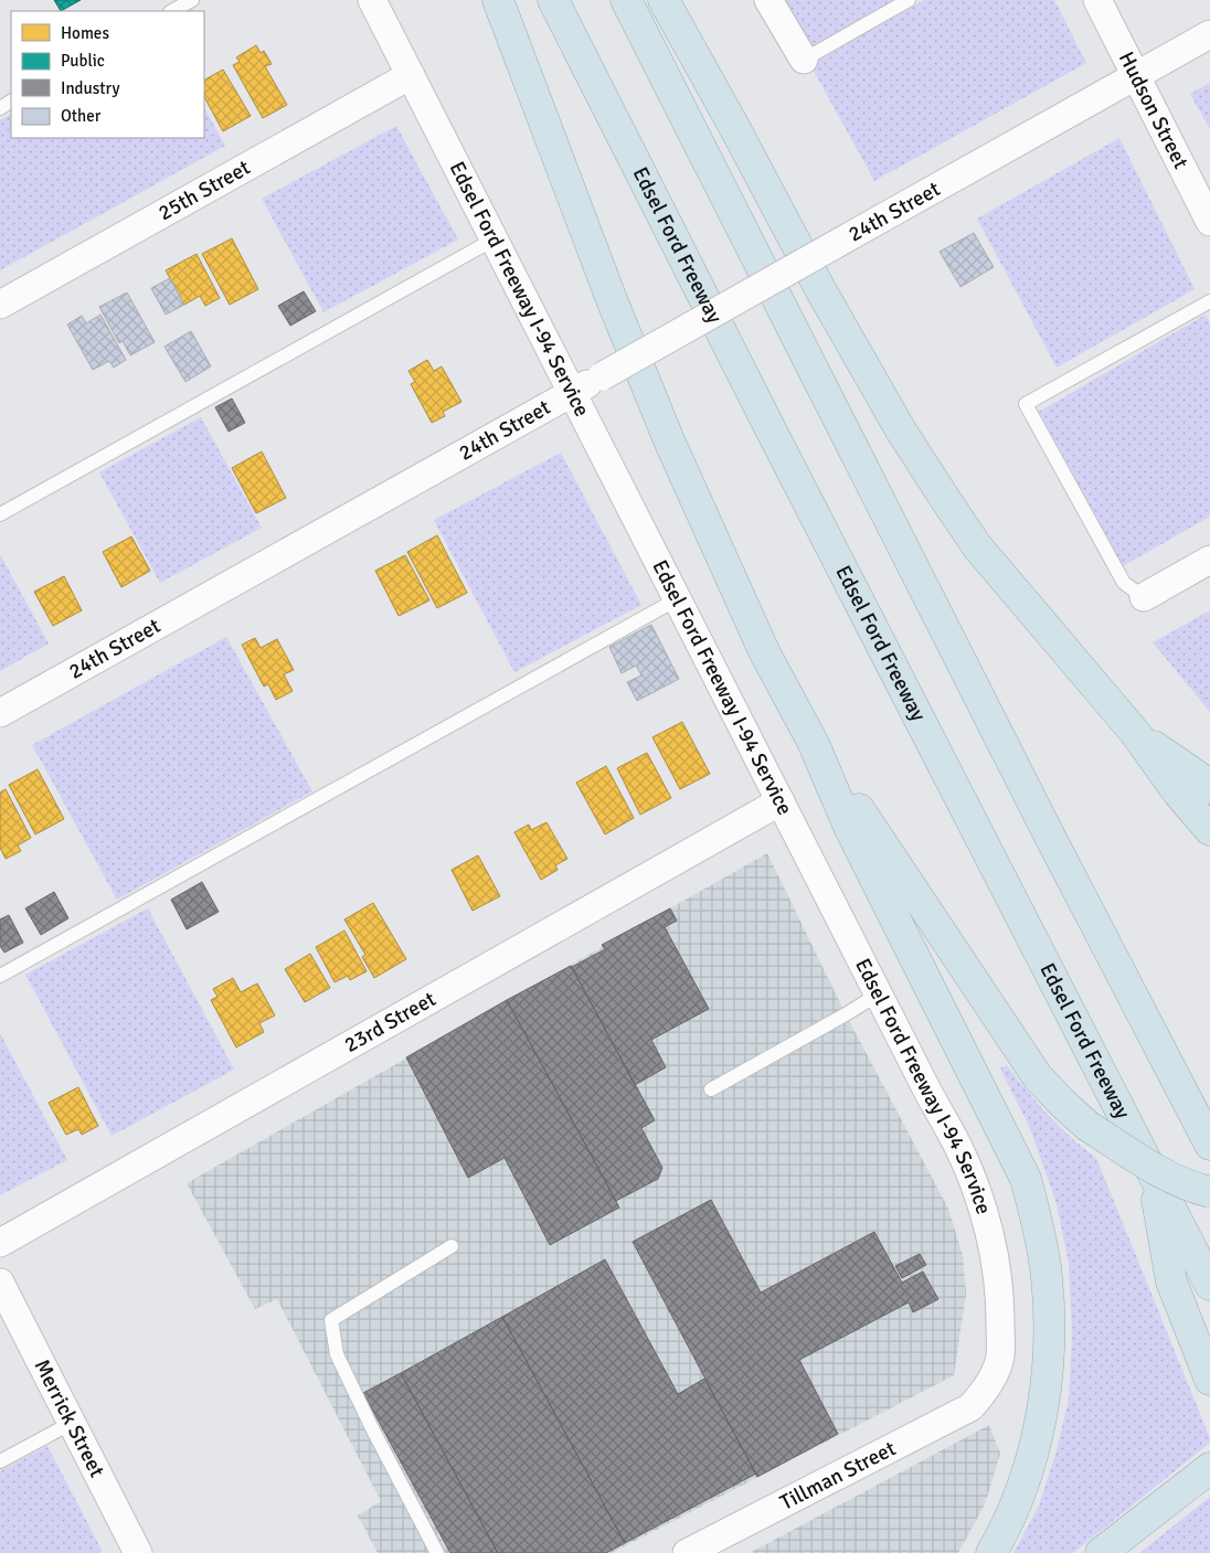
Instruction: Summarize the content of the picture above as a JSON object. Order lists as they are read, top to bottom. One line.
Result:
{"streets":{"highway":["Edsel Ford Freeway"],"street":["Hudson Street","25th Street","24th Street","Edsel Ford Freeway I-94 Service","23rd Street","Merrick Street","Tillman Street"]},"crossings":[["Hudson Street","24th Street"],["25th Street","Edsel Ford Freeway I-94 Service"],["24th Street","Edsel Ford Freeway I-94 Service"],["Edsel Ford Freeway I-94 Service","23rd Street"],["Edsel Ford Freeway I-94 Service","Tillman Street"]],"legend":["Homes","Public","Industry","Other"]}
